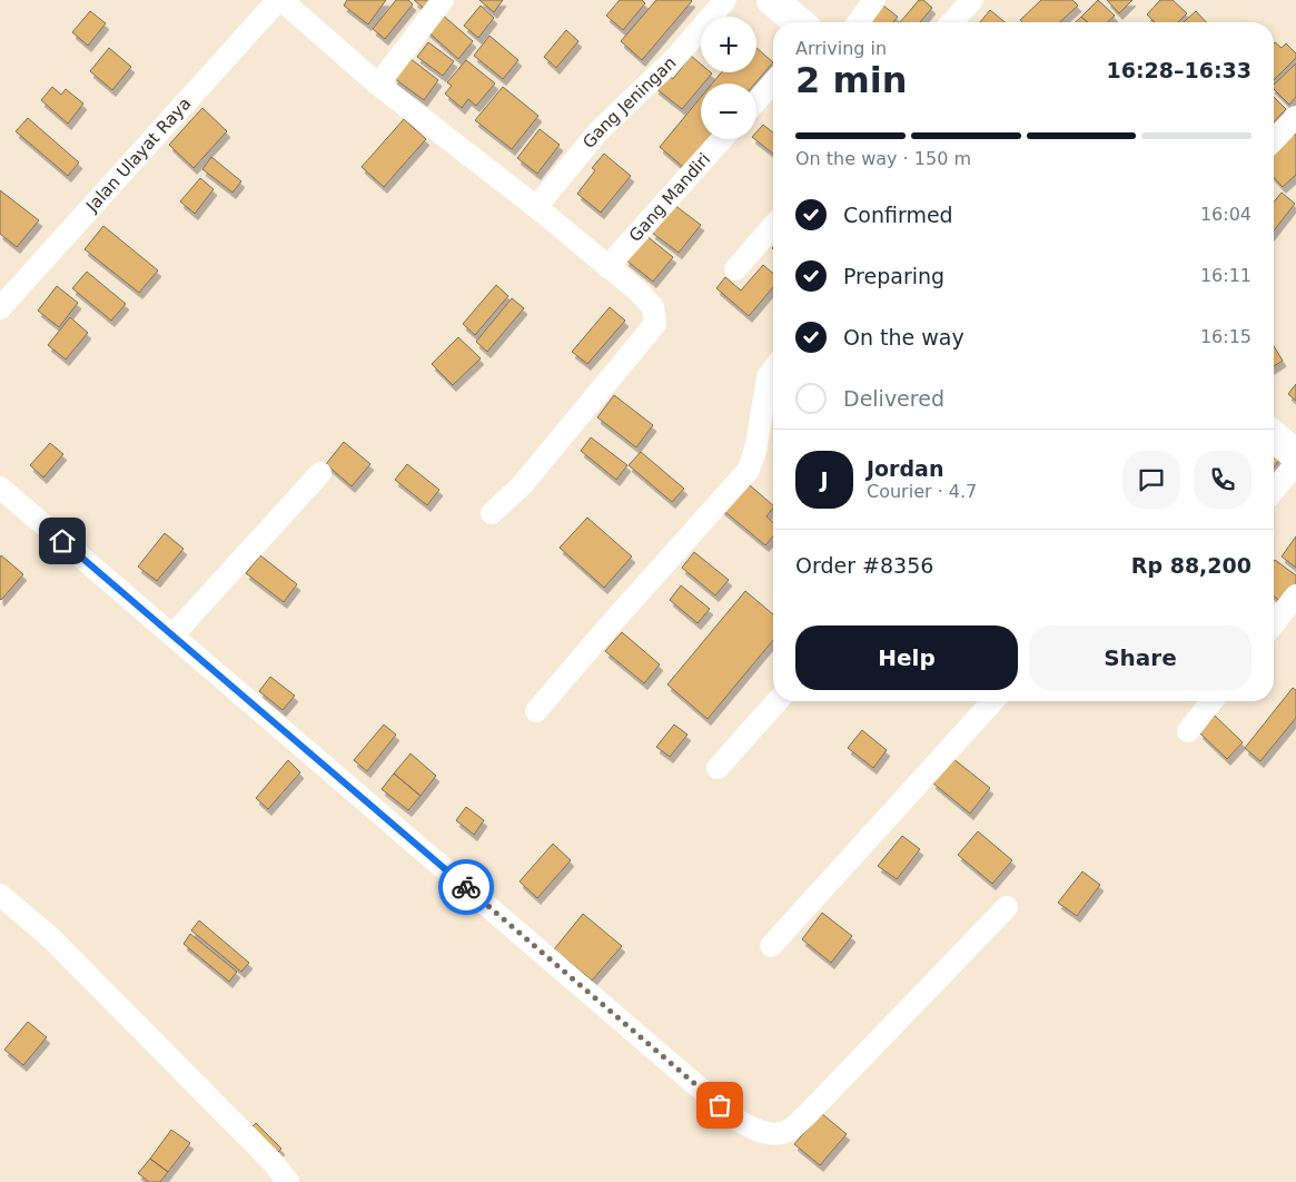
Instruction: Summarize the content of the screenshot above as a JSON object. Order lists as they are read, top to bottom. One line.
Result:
{"streets":{"street":["Gang Jeningan","Jalan Ulayat Raya","Gang Mandiri"]},"page":{"map_buttons":["+","−"],"heading":["2 min","Arriving in","16:28–16:33"],"panel":["Jordan","Courier · 4.7","Order #8356","Rp 88,200"],"bar":"On the way · 150 m","list":[["Confirmed","16:04"],["Preparing","16:11"],["On the way","16:15"],"Delivered"],"round":"J","buttons":["Help","Share"]}}
